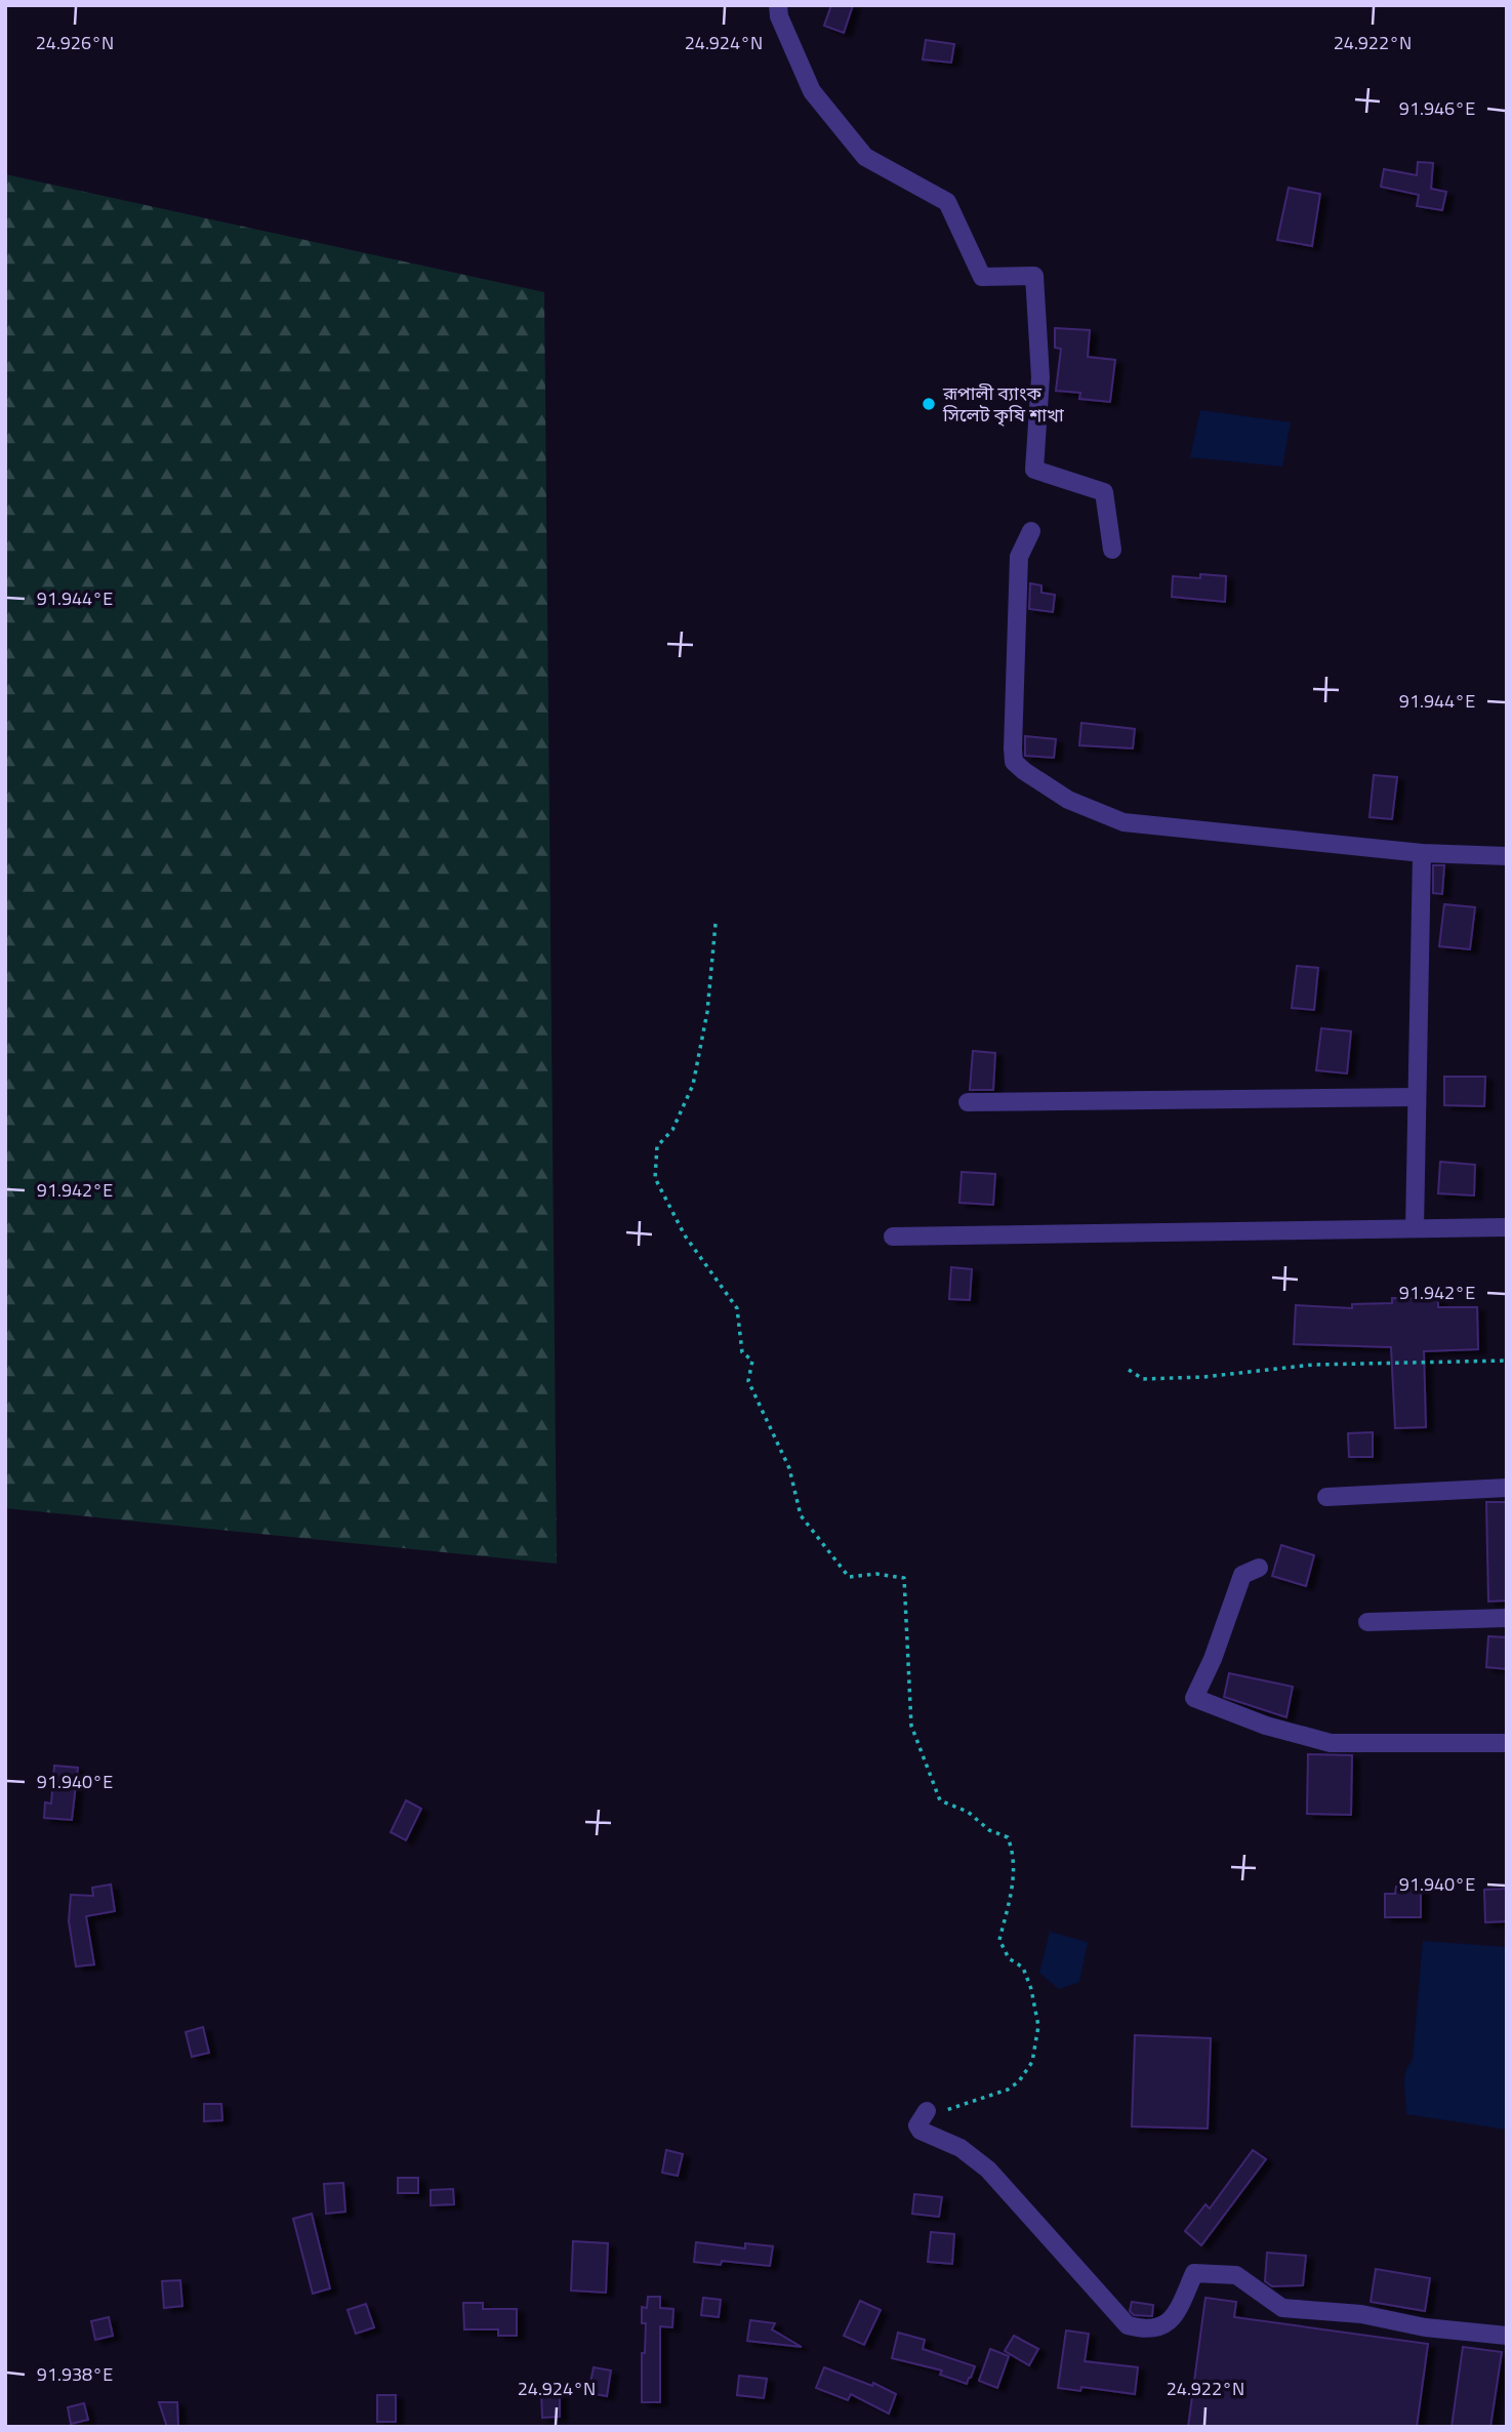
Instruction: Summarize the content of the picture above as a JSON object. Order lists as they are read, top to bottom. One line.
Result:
{"places":["রূপালী ব্যাংক সিলেট কৃষি শাখা"],"coordinates":["24.926°N","24.924°N","24.922°N","91.946°E","91.944°E","91.942°E","91.940°E","91.938°E"]}
